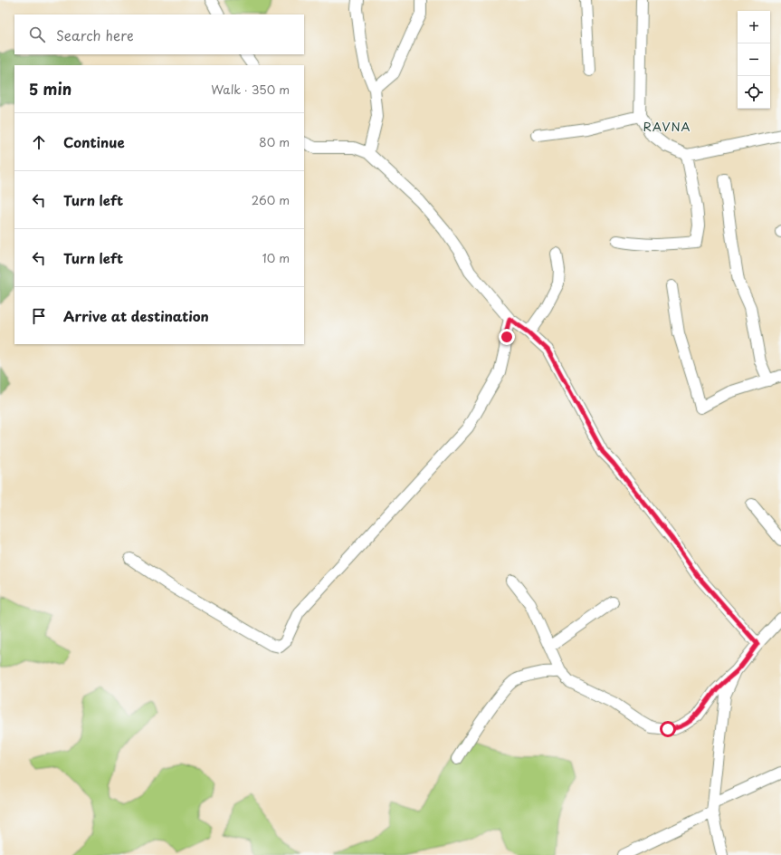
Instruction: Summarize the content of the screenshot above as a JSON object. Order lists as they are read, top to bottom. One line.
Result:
{"districts":["RAVNA"],"page":{"map_buttons":["+","−"],"search":"Search here","heading":["5 min","Walk · 350 m"],"list":[["Continue","80 m"],["Turn left","260 m"],["Turn left","10 m"],"Arrive at destination"]}}
